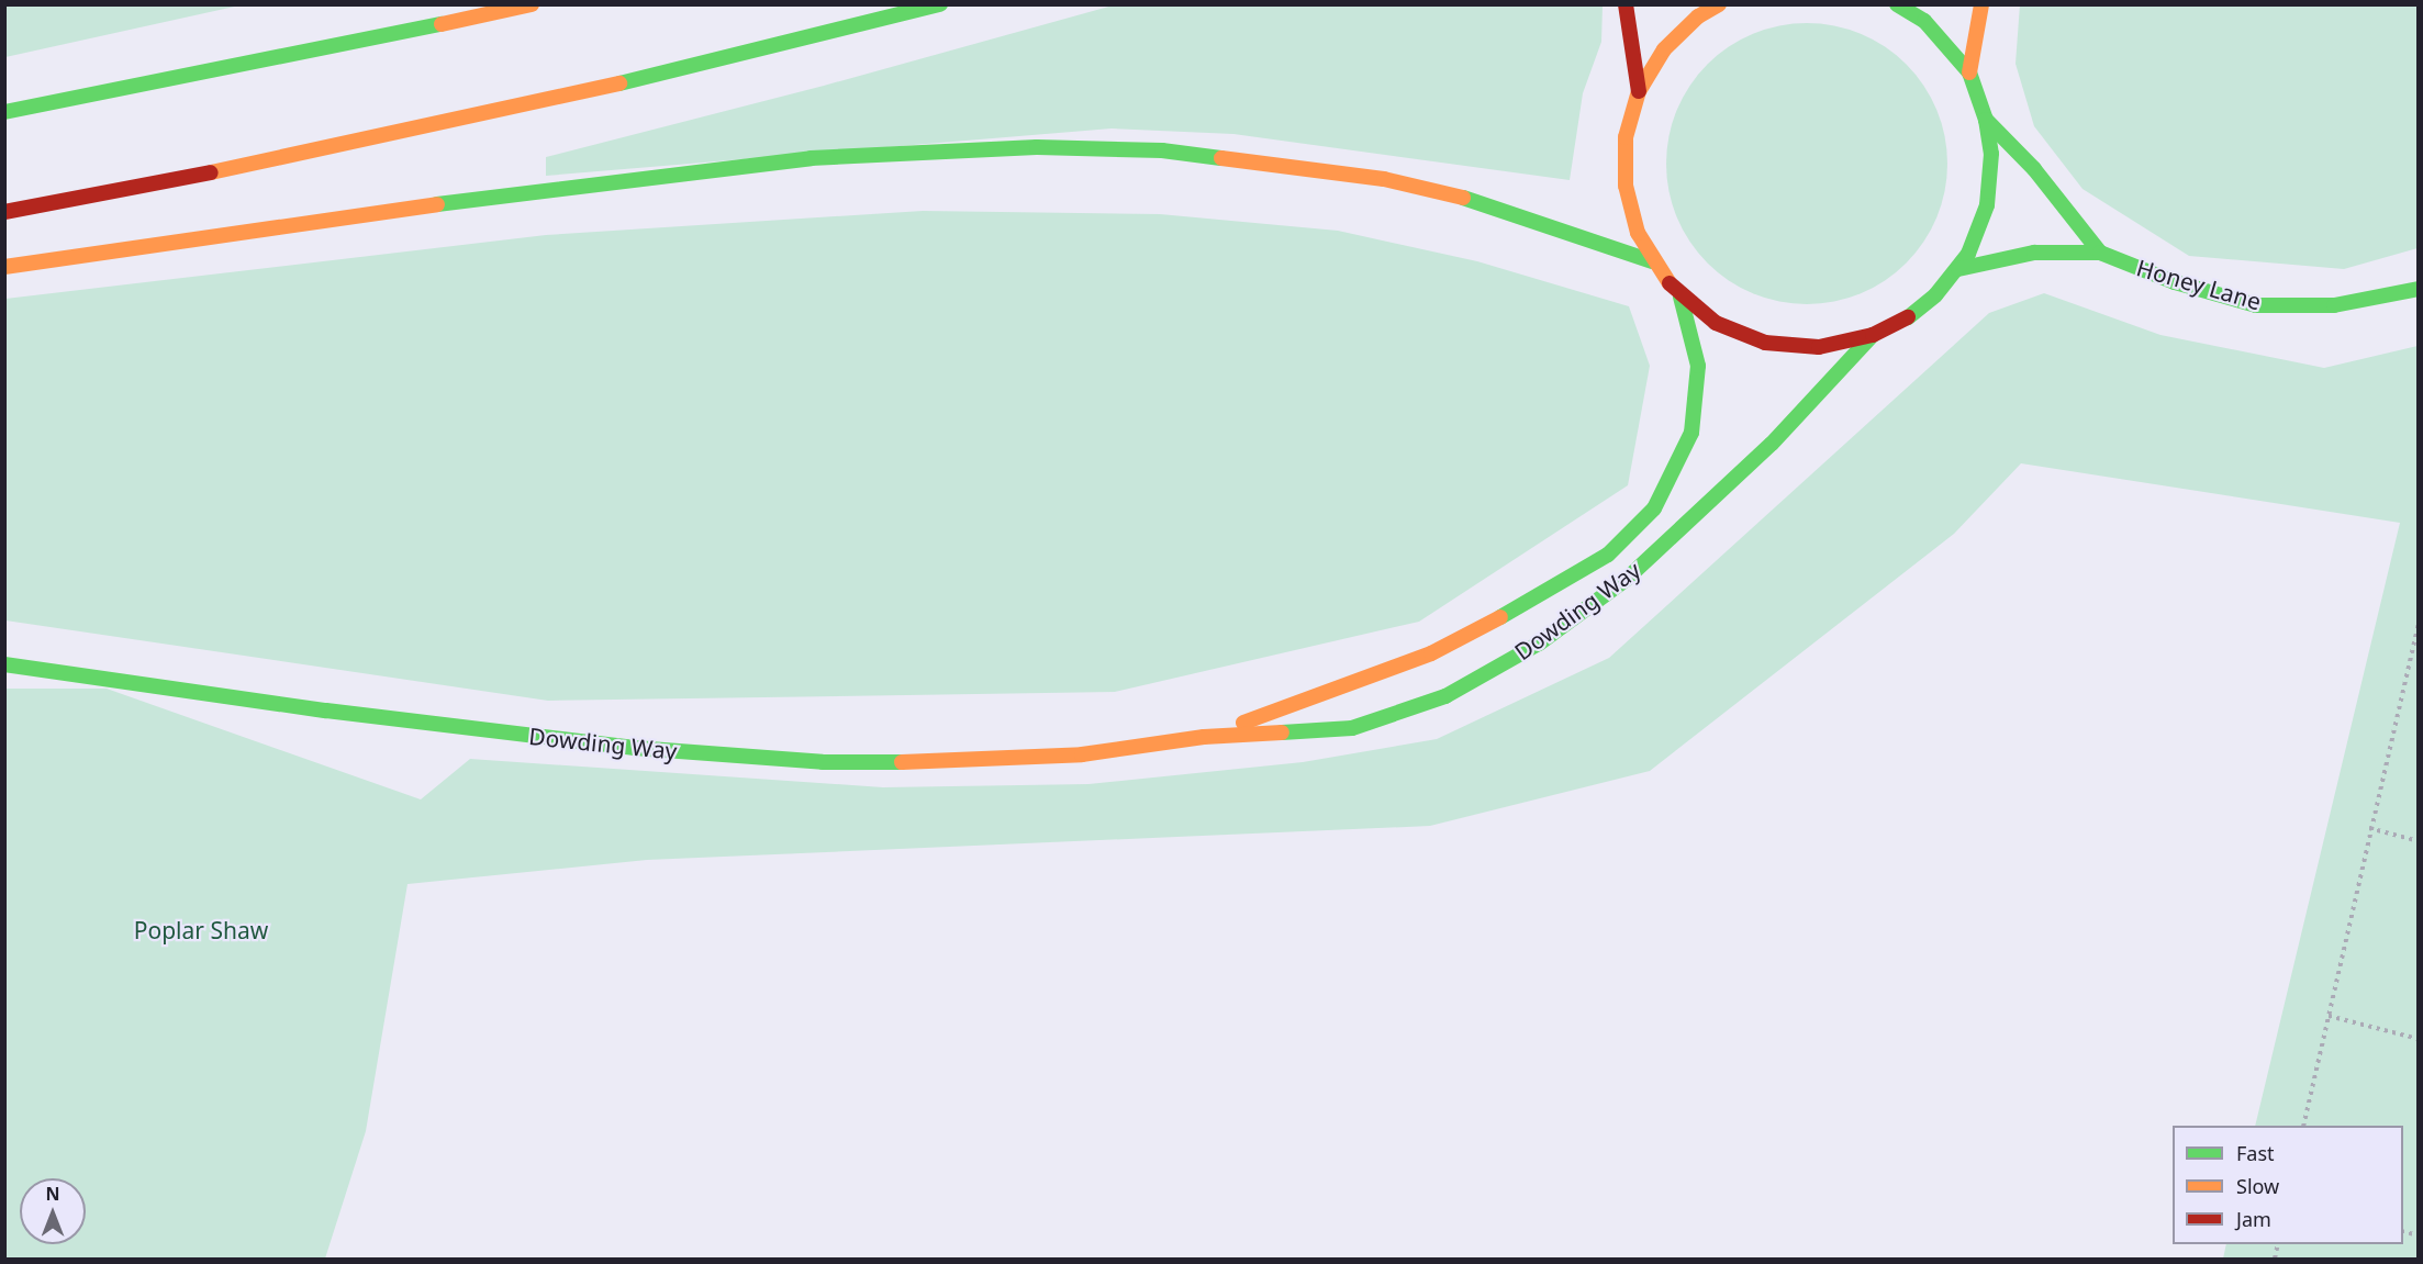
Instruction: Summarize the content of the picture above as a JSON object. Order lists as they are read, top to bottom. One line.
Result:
{"streets":{"main road":["Honey Lane","Dowding Way"]},"parks":["Poplar Shaw"],"legend":["Fast","Slow","Jam"],"north":"top"}
